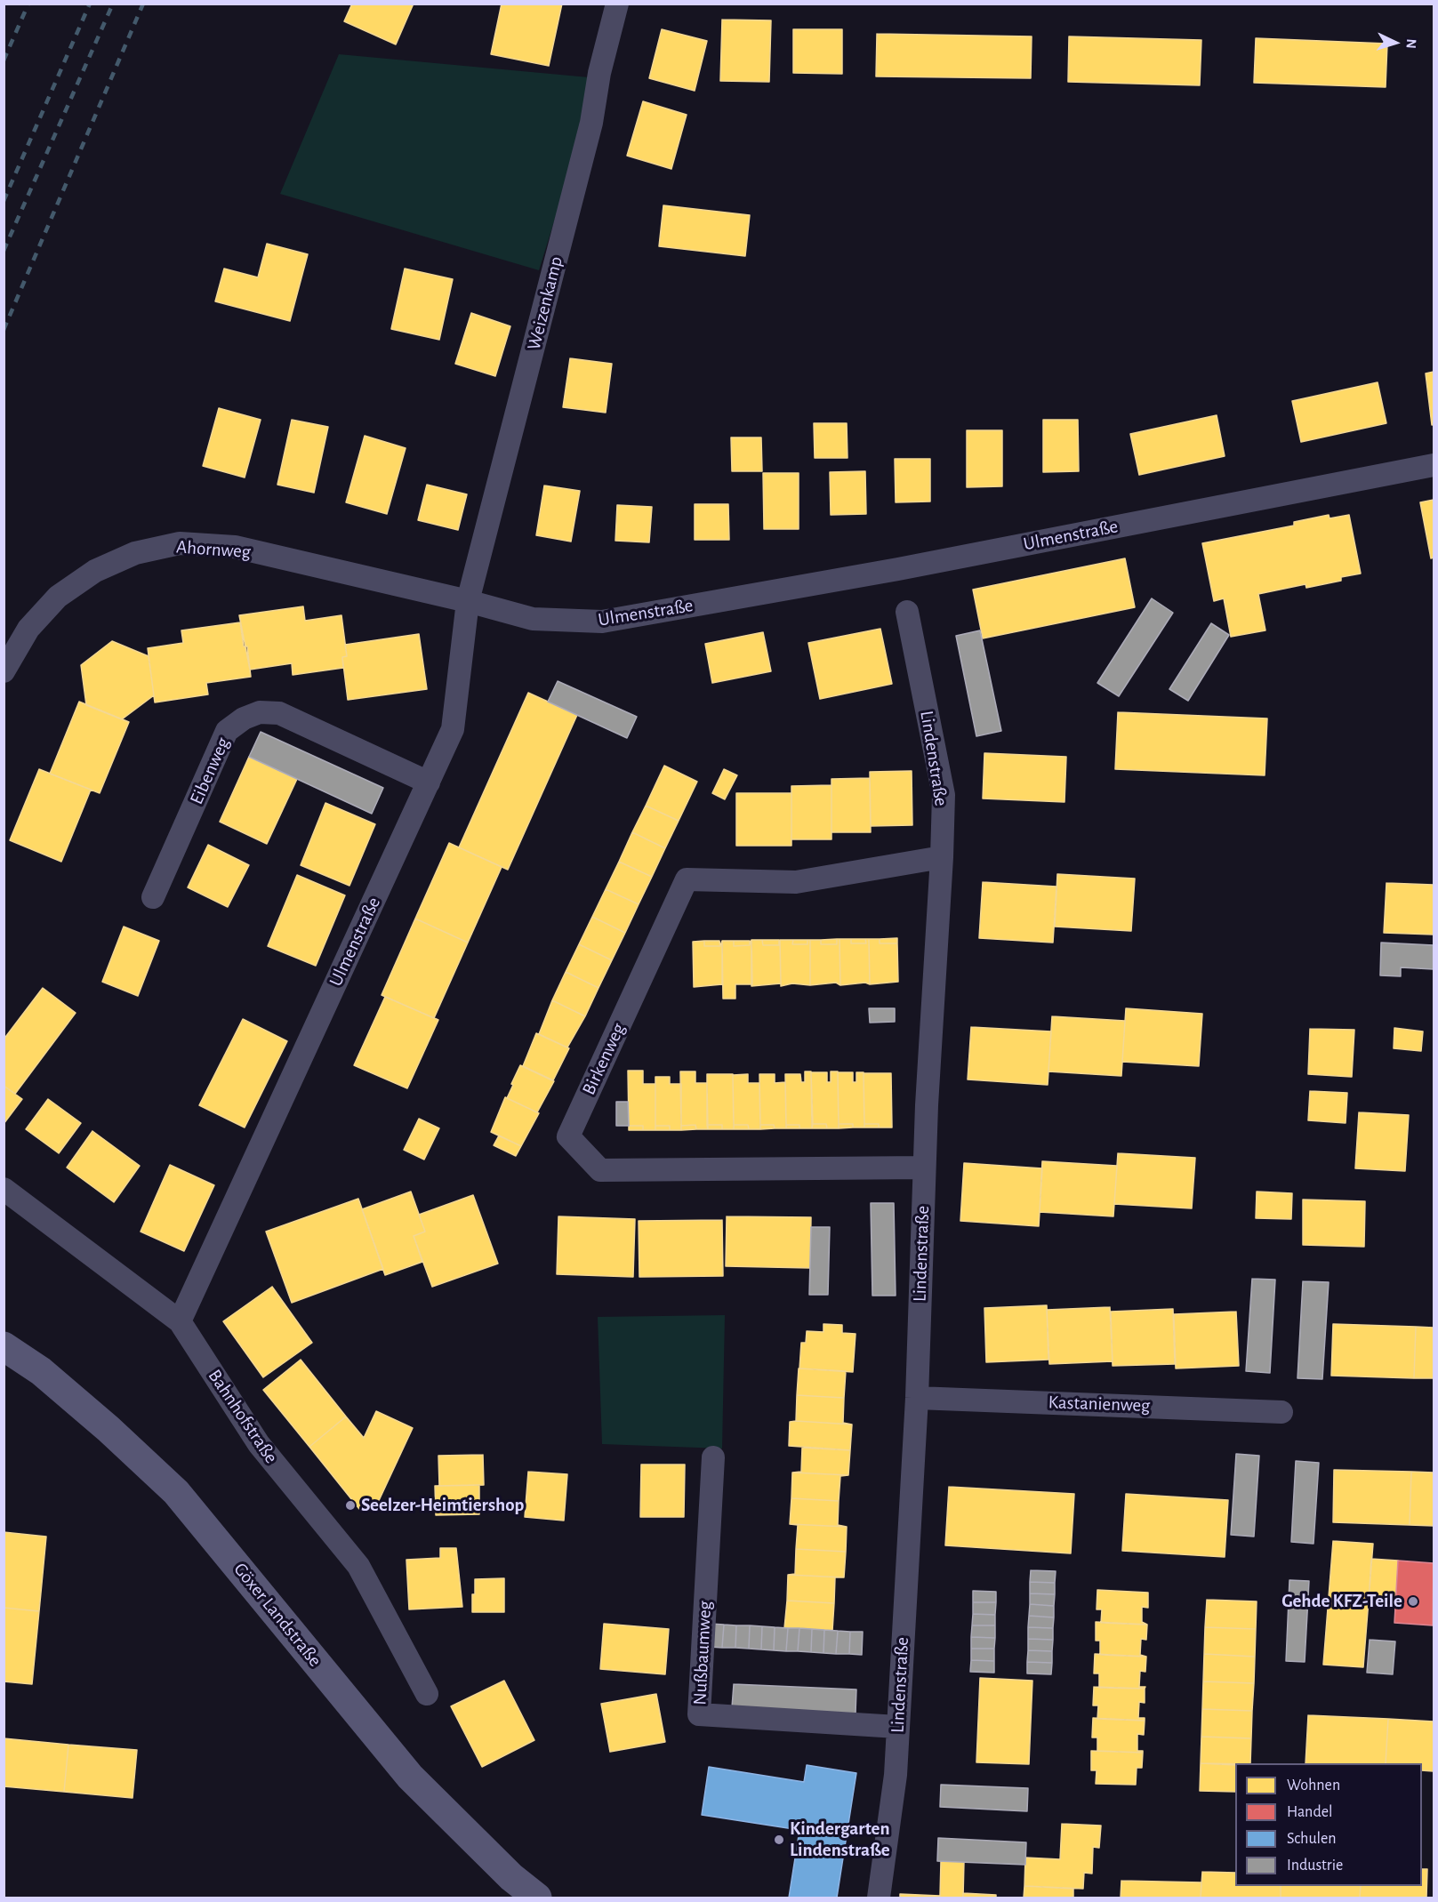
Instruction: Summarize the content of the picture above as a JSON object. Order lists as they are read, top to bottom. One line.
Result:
{"streets":{"main road":["Göxer Landstraße"],"street":["Weizenkamp","Ulmenstraße","Ahornweg","Lindenstraße","Eibenweg","Birkenweg","Kastanienweg","Bahnhofstraße","Nußbaumweg"]},"crossings":[["Weizenkamp","Ulmenstraße"],["Weizenkamp","Ahornweg"],["Ulmenstraße","Ahornweg"],["Ulmenstraße","Eibenweg"],["Ulmenstraße","Bahnhofstraße"],["Lindenstraße","Birkenweg"],["Lindenstraße","Kastanienweg"],["Lindenstraße","Nußbaumweg"]],"places":["Seelzer-Heimtiershop","Gehde KFZ-Teile","Kindergarten Lindenstraße"],"legend":["Wohnen","Handel","Schulen","Industrie"],"north":"right"}
